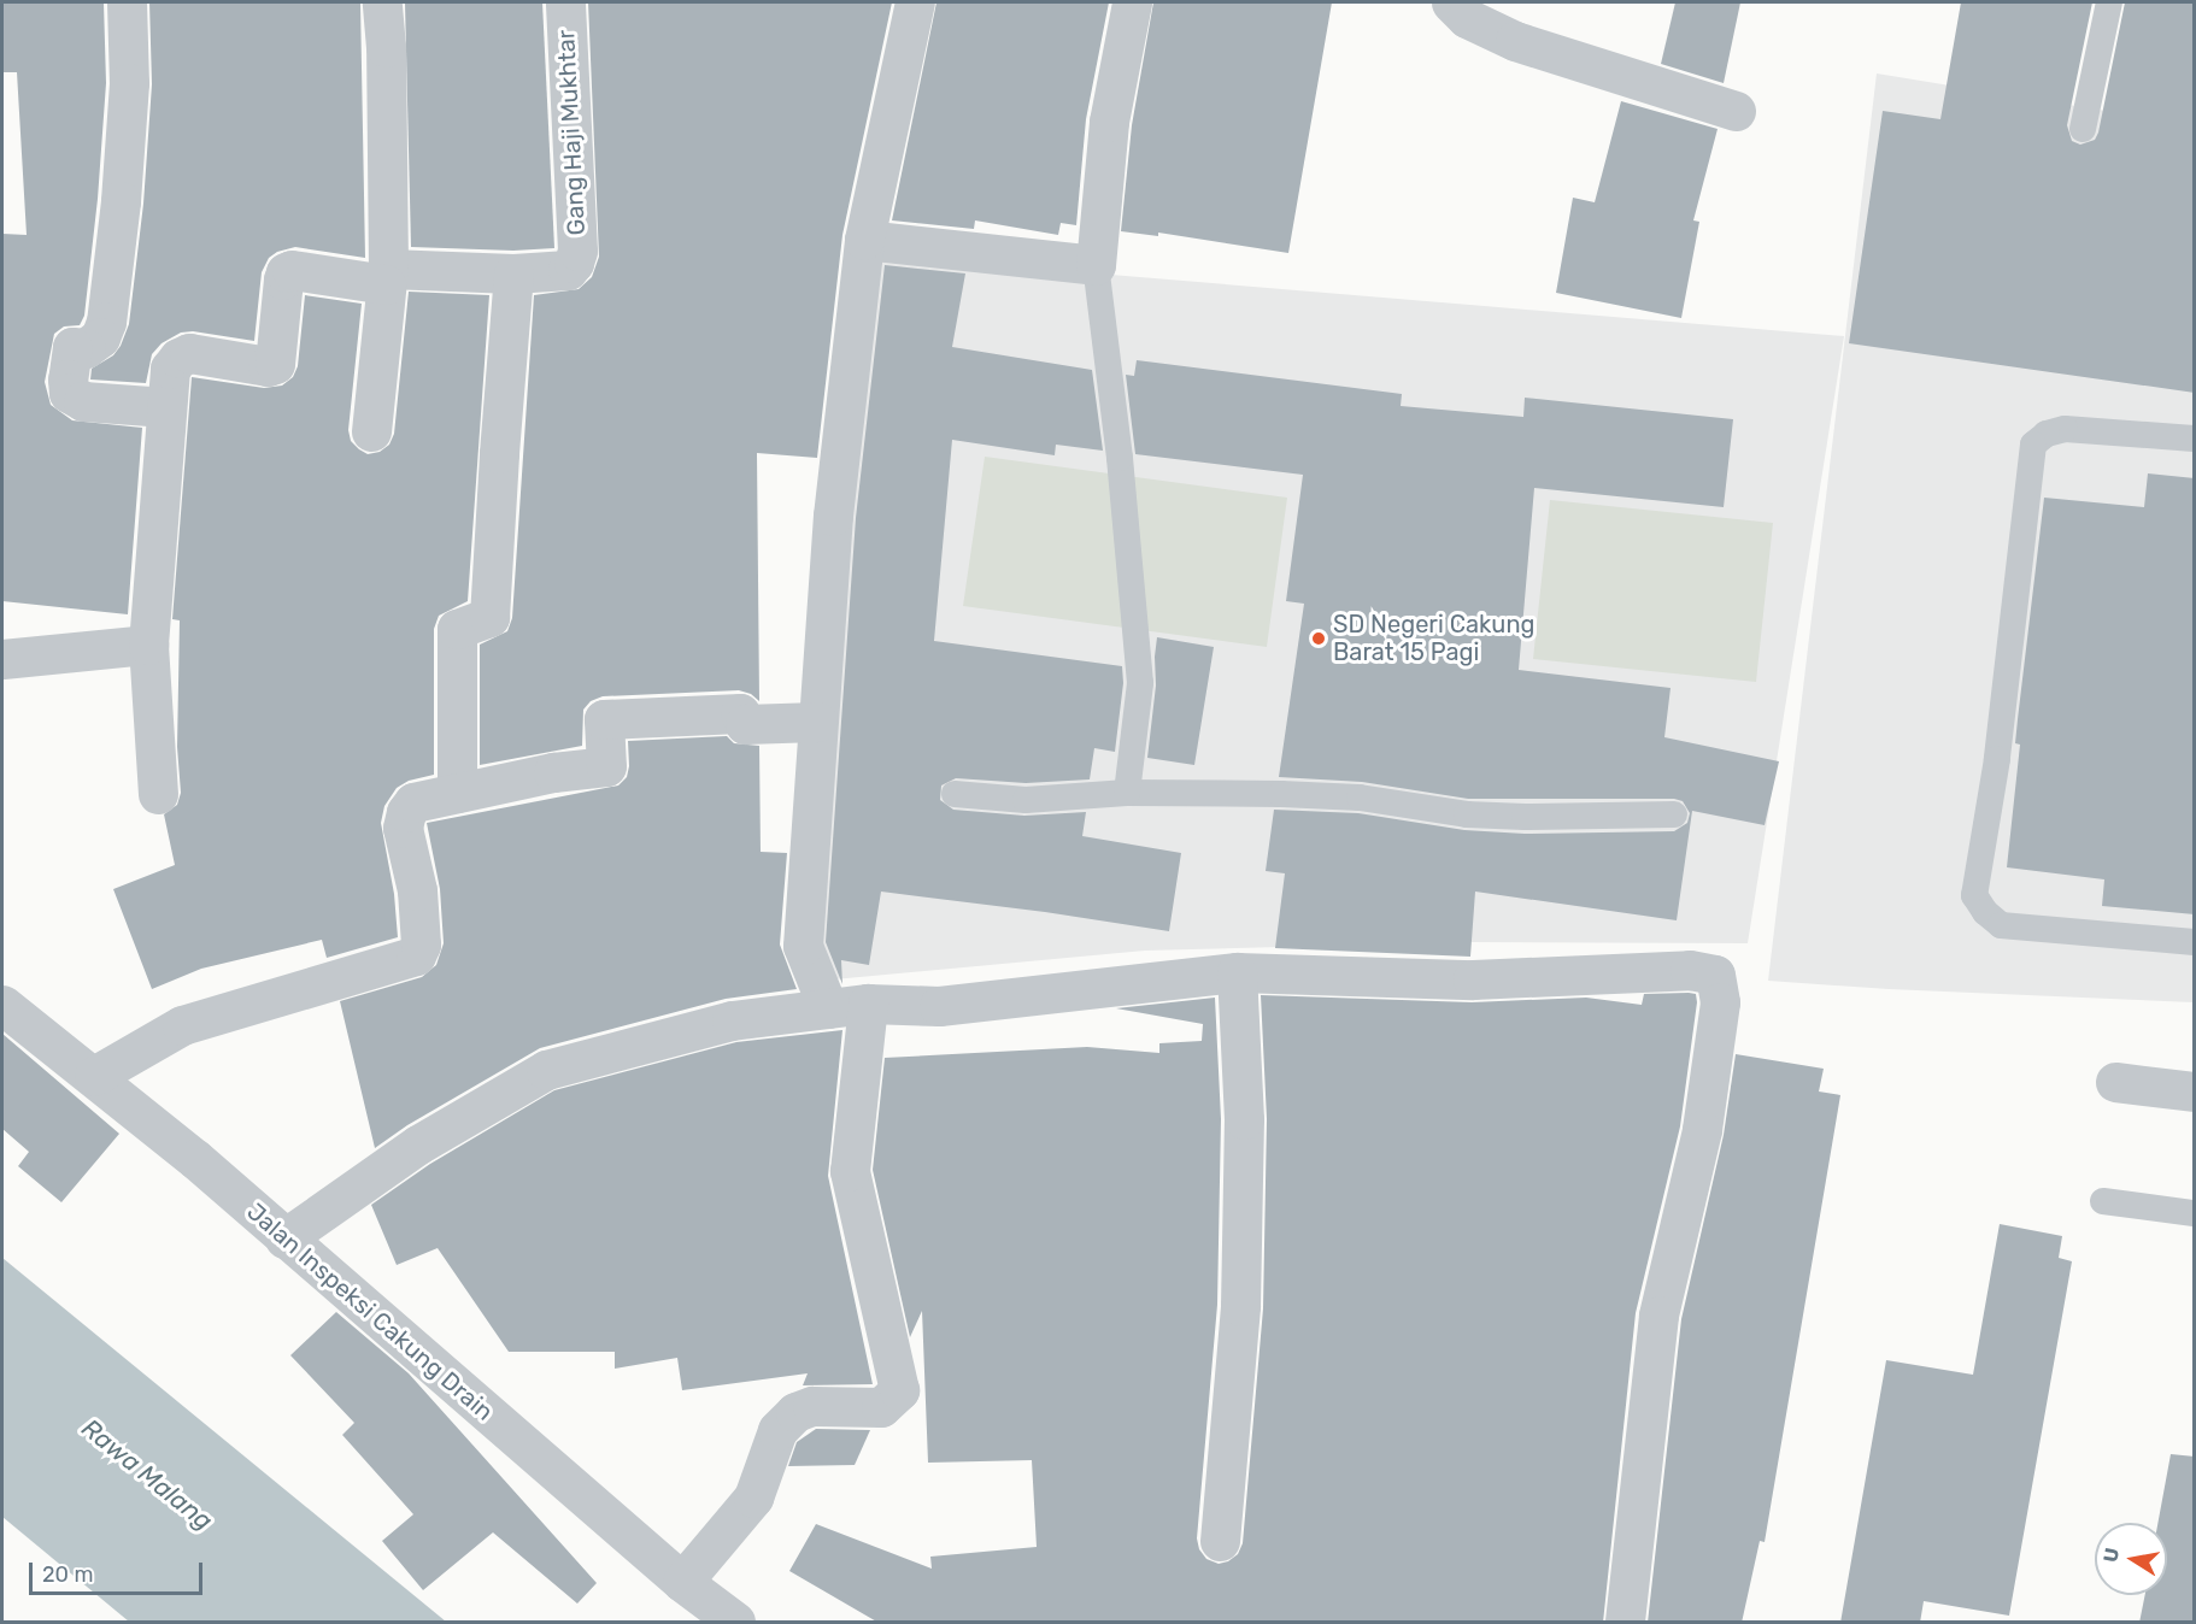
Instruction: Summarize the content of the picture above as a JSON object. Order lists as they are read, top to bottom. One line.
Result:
{"streets":{"street":["Gang Haji Mukhtar","Jalan Inspeksi Cakung Drain"]},"water":["Rawa Malang"],"places":["SD Negeri Cakung Barat 15 Pagi"],"scale_bar":"20 m","north":"left"}
